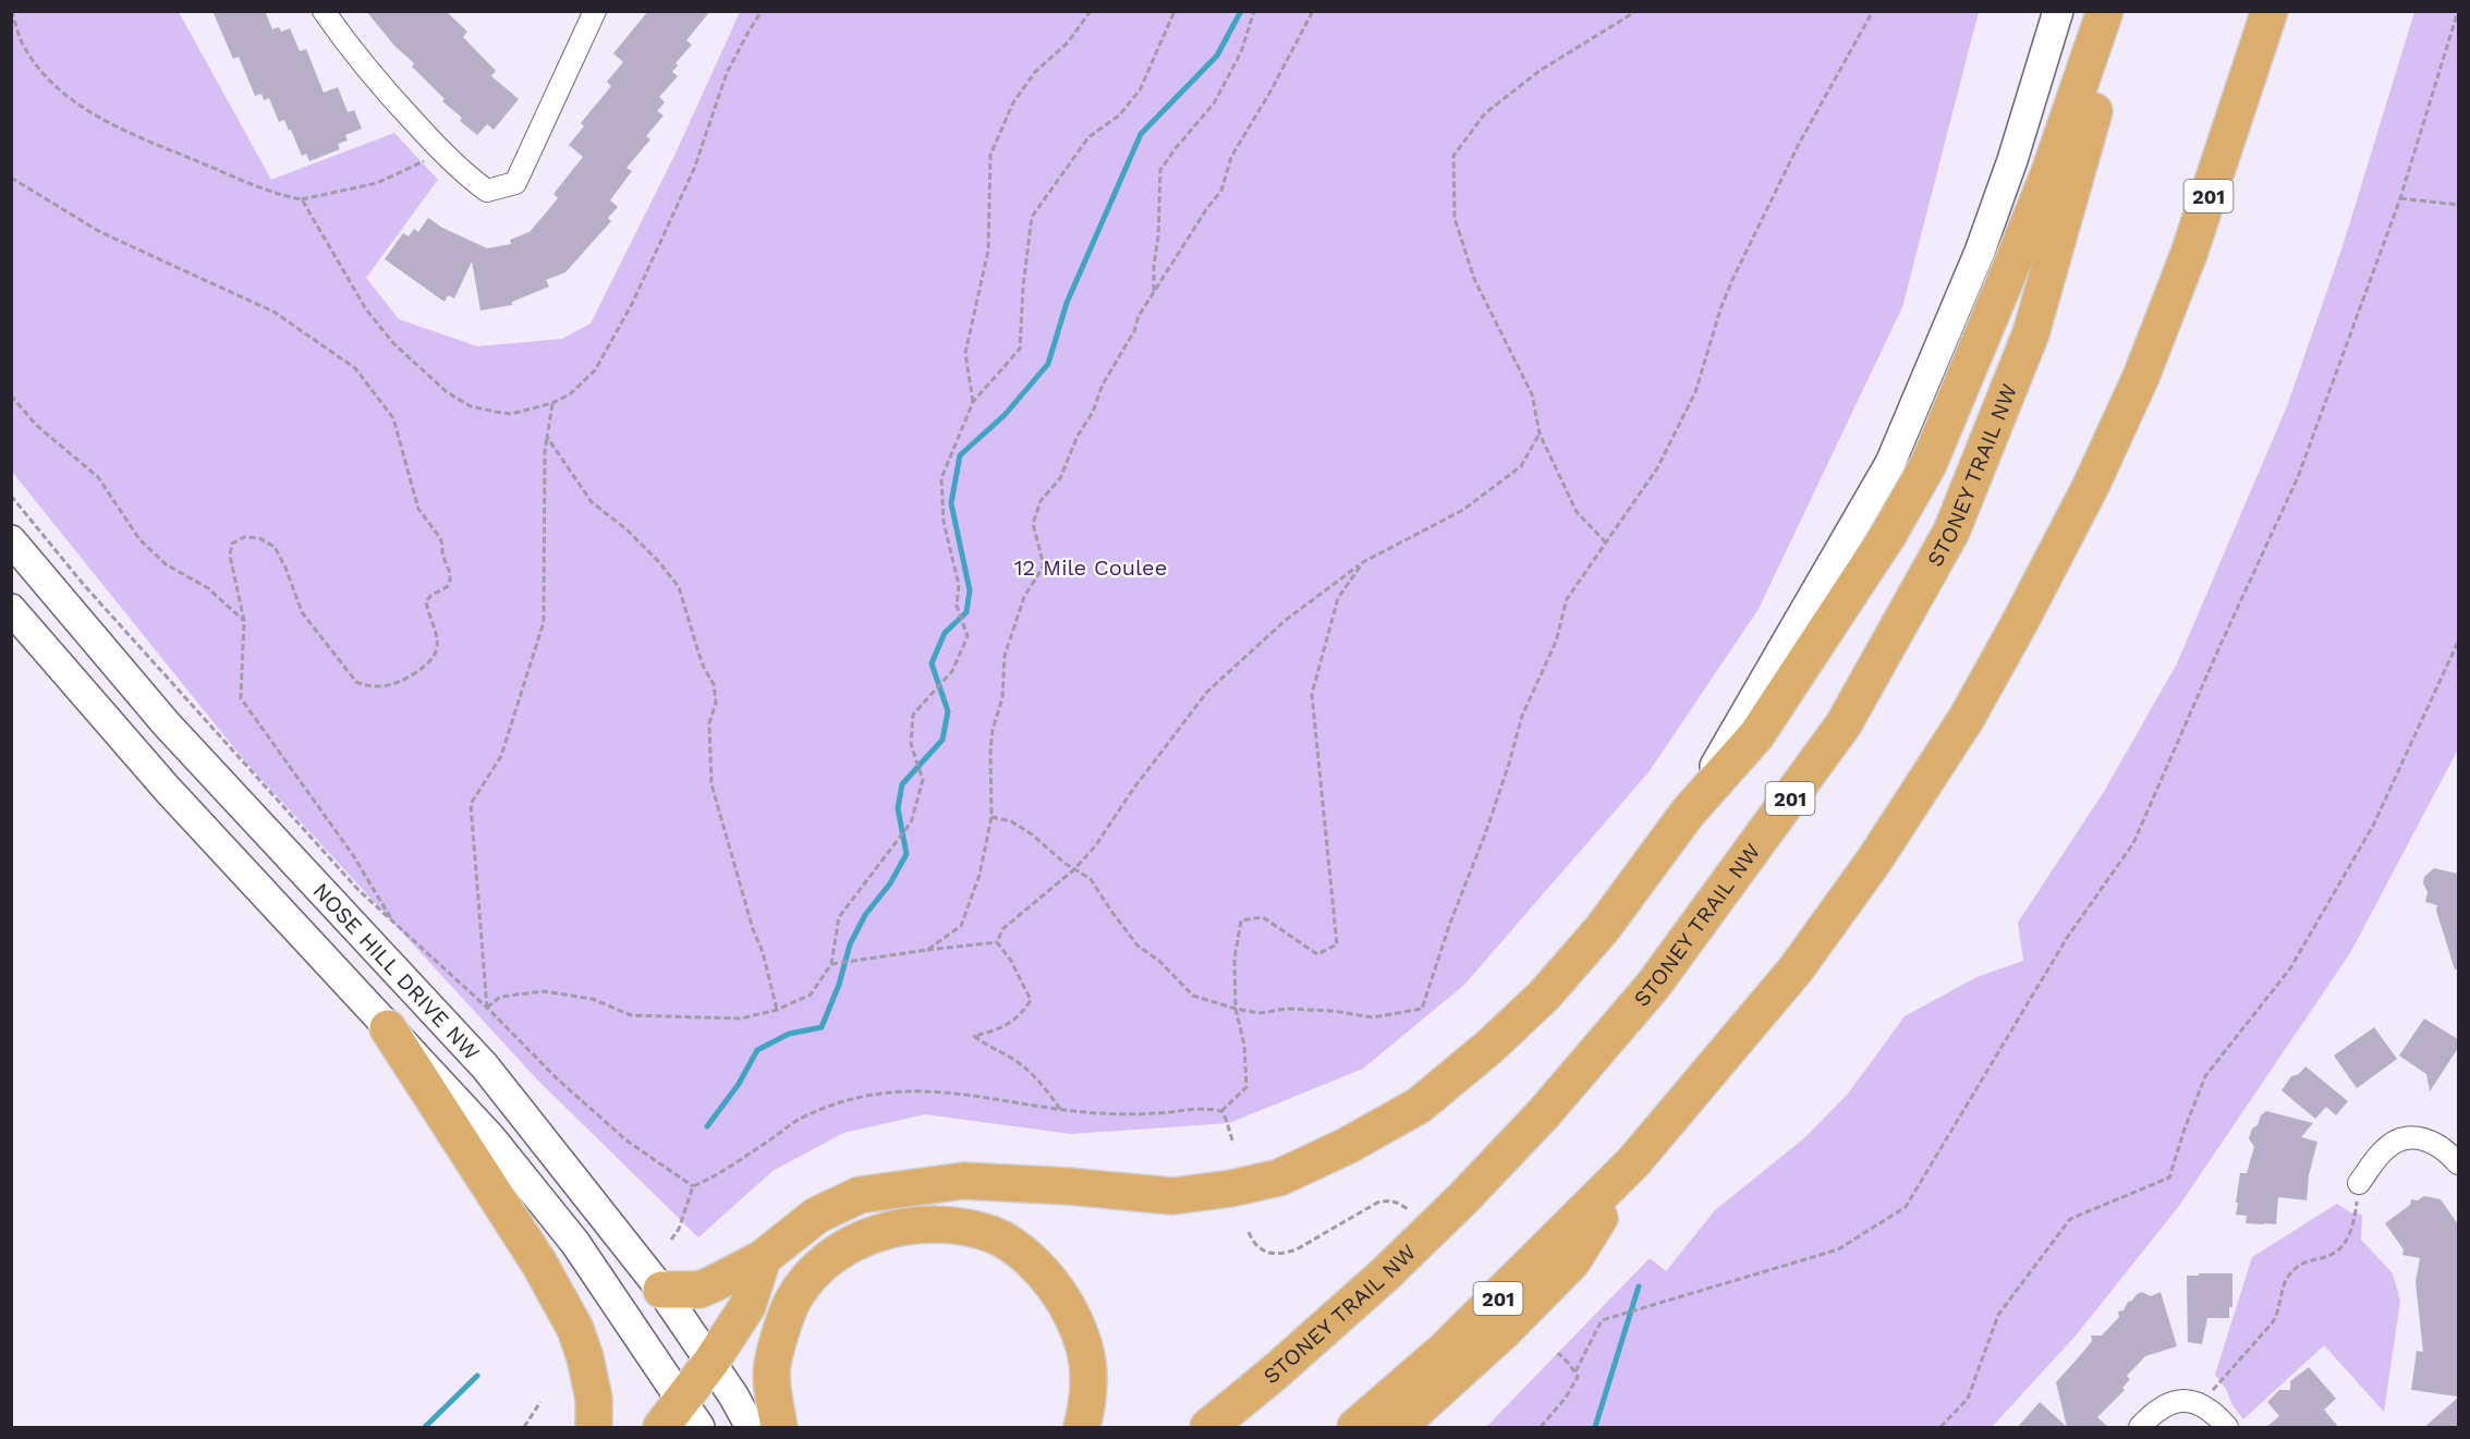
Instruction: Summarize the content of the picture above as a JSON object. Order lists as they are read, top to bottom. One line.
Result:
{"streets":{"highway":["201","STONEY TRAIL NW"],"street":["NOSE HILL DRIVE NW"]},"parks":["12 Mile Coulee"]}
